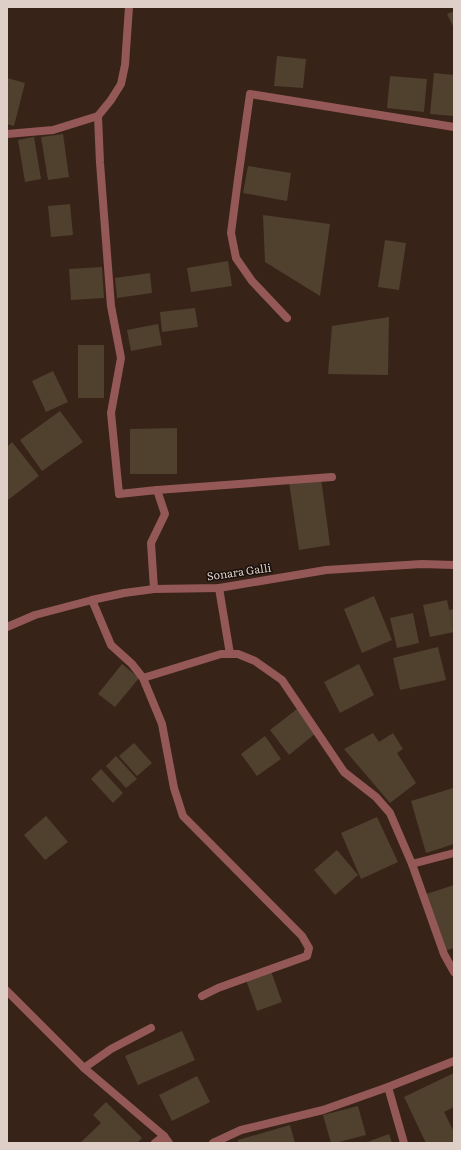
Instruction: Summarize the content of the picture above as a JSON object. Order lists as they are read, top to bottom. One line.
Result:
{"streets":{"street":["Sonara Galli"]}}
